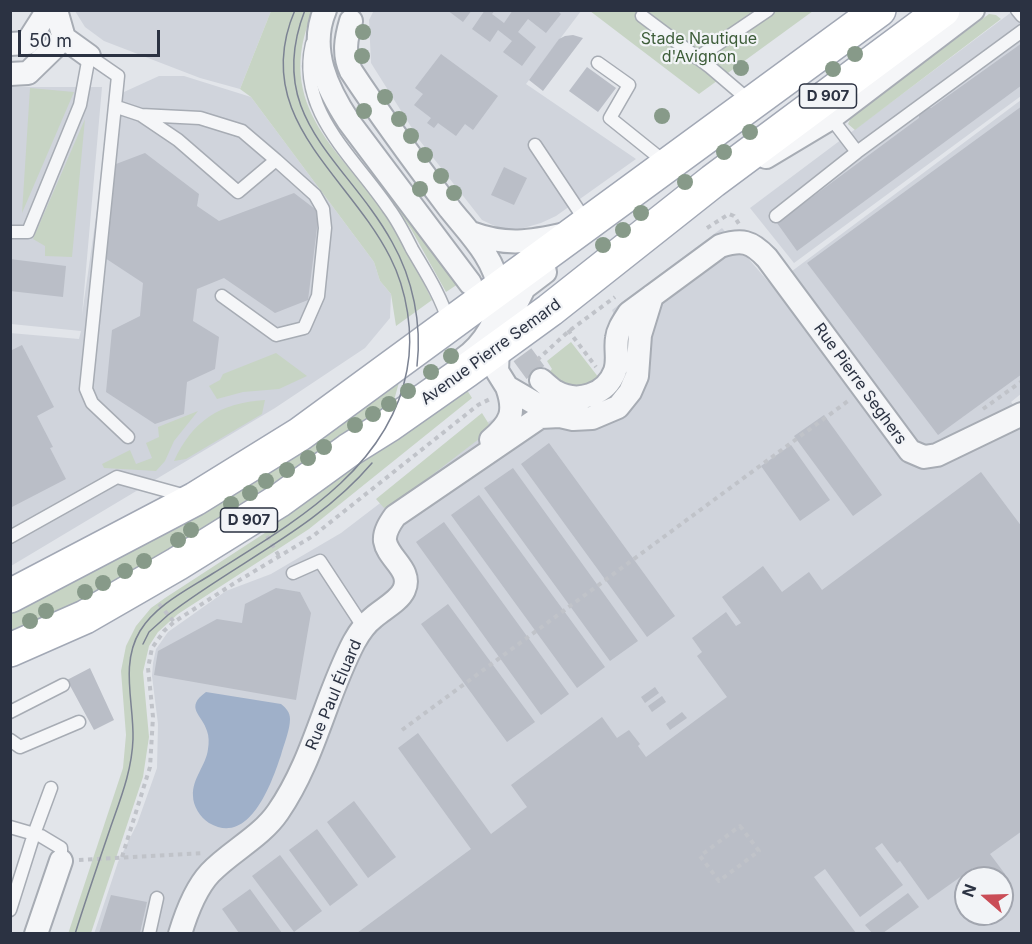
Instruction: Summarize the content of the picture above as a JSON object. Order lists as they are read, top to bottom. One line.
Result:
{"streets":{"main road":["D 907","Avenue Pierre Semard"],"street":["Rue Pierre Seghers","Rue Paul Éluard"]},"crossings":[["Avenue Pierre Semard","Rue Paul Éluard"]],"parks":["Stade Nautique d'Avignon"],"scale_bar":"50 m","north":"left"}
